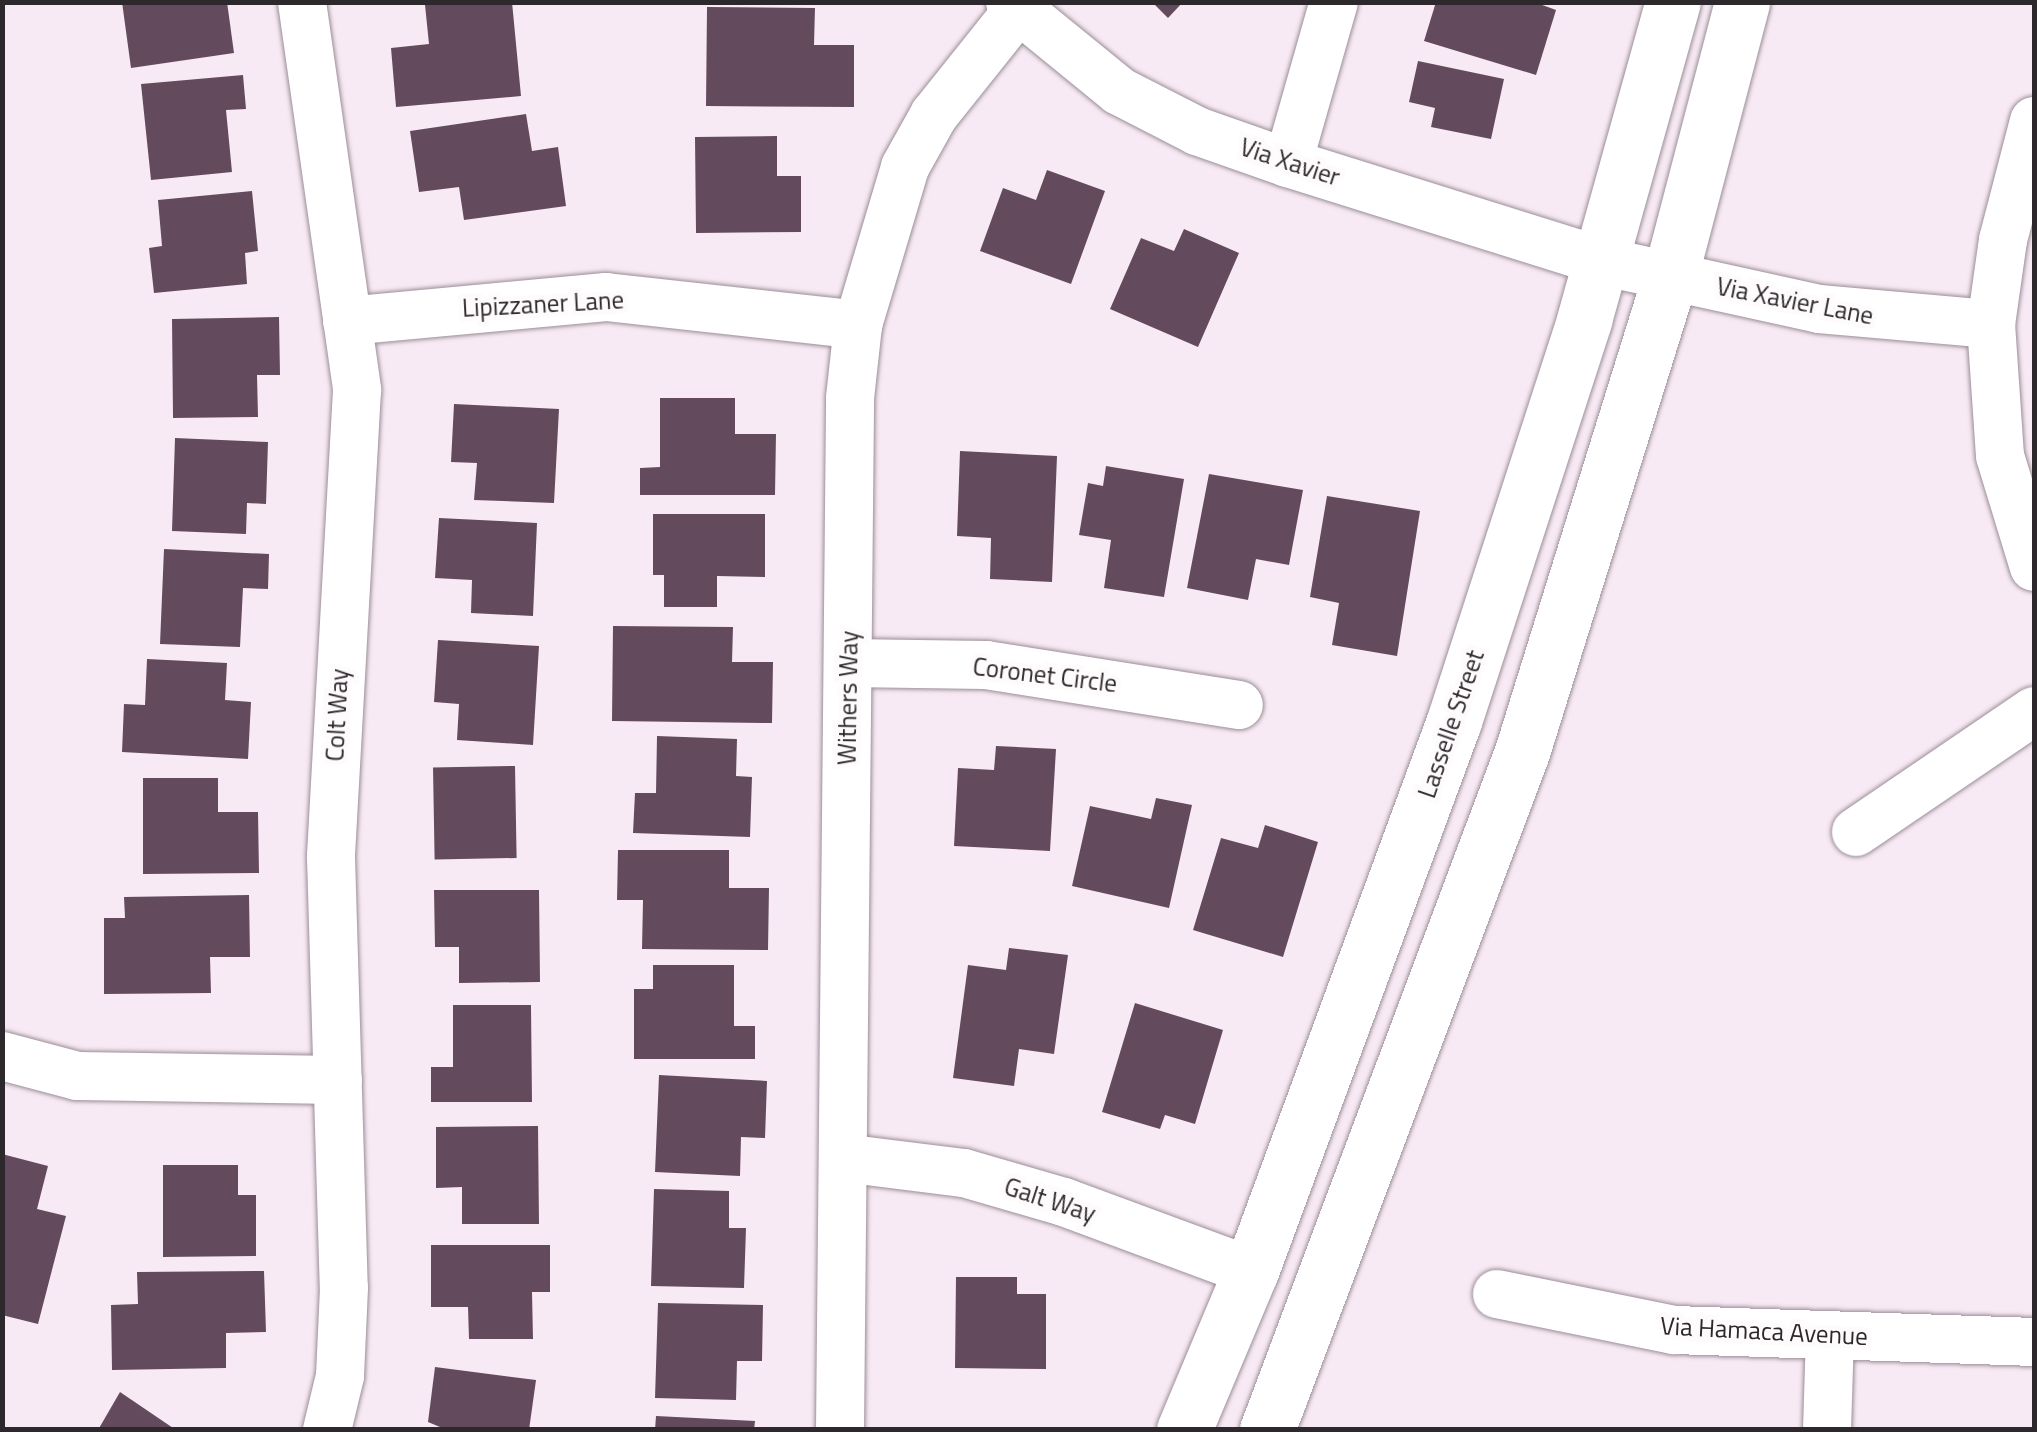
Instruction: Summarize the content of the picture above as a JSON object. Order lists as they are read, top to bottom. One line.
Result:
{"streets":{"main road":["Lasselle Street"],"street":["Via Xavier","Via Xavier Lane","Lipizzaner Lane","Coronet Circle","Withers Way","Colt Way","Galt Way","Via Hamaca Avenue"]},"crossings":[["Via Xavier","Via Xavier Lane"],["Via Xavier","Withers Way"],["Via Xavier","Lasselle Street"],["Via Xavier Lane","Lasselle Street"],["Lipizzaner Lane","Withers Way"],["Lipizzaner Lane","Colt Way"],["Coronet Circle","Withers Way"],["Withers Way","Galt Way"],["Lasselle Street","Galt Way"]]}
